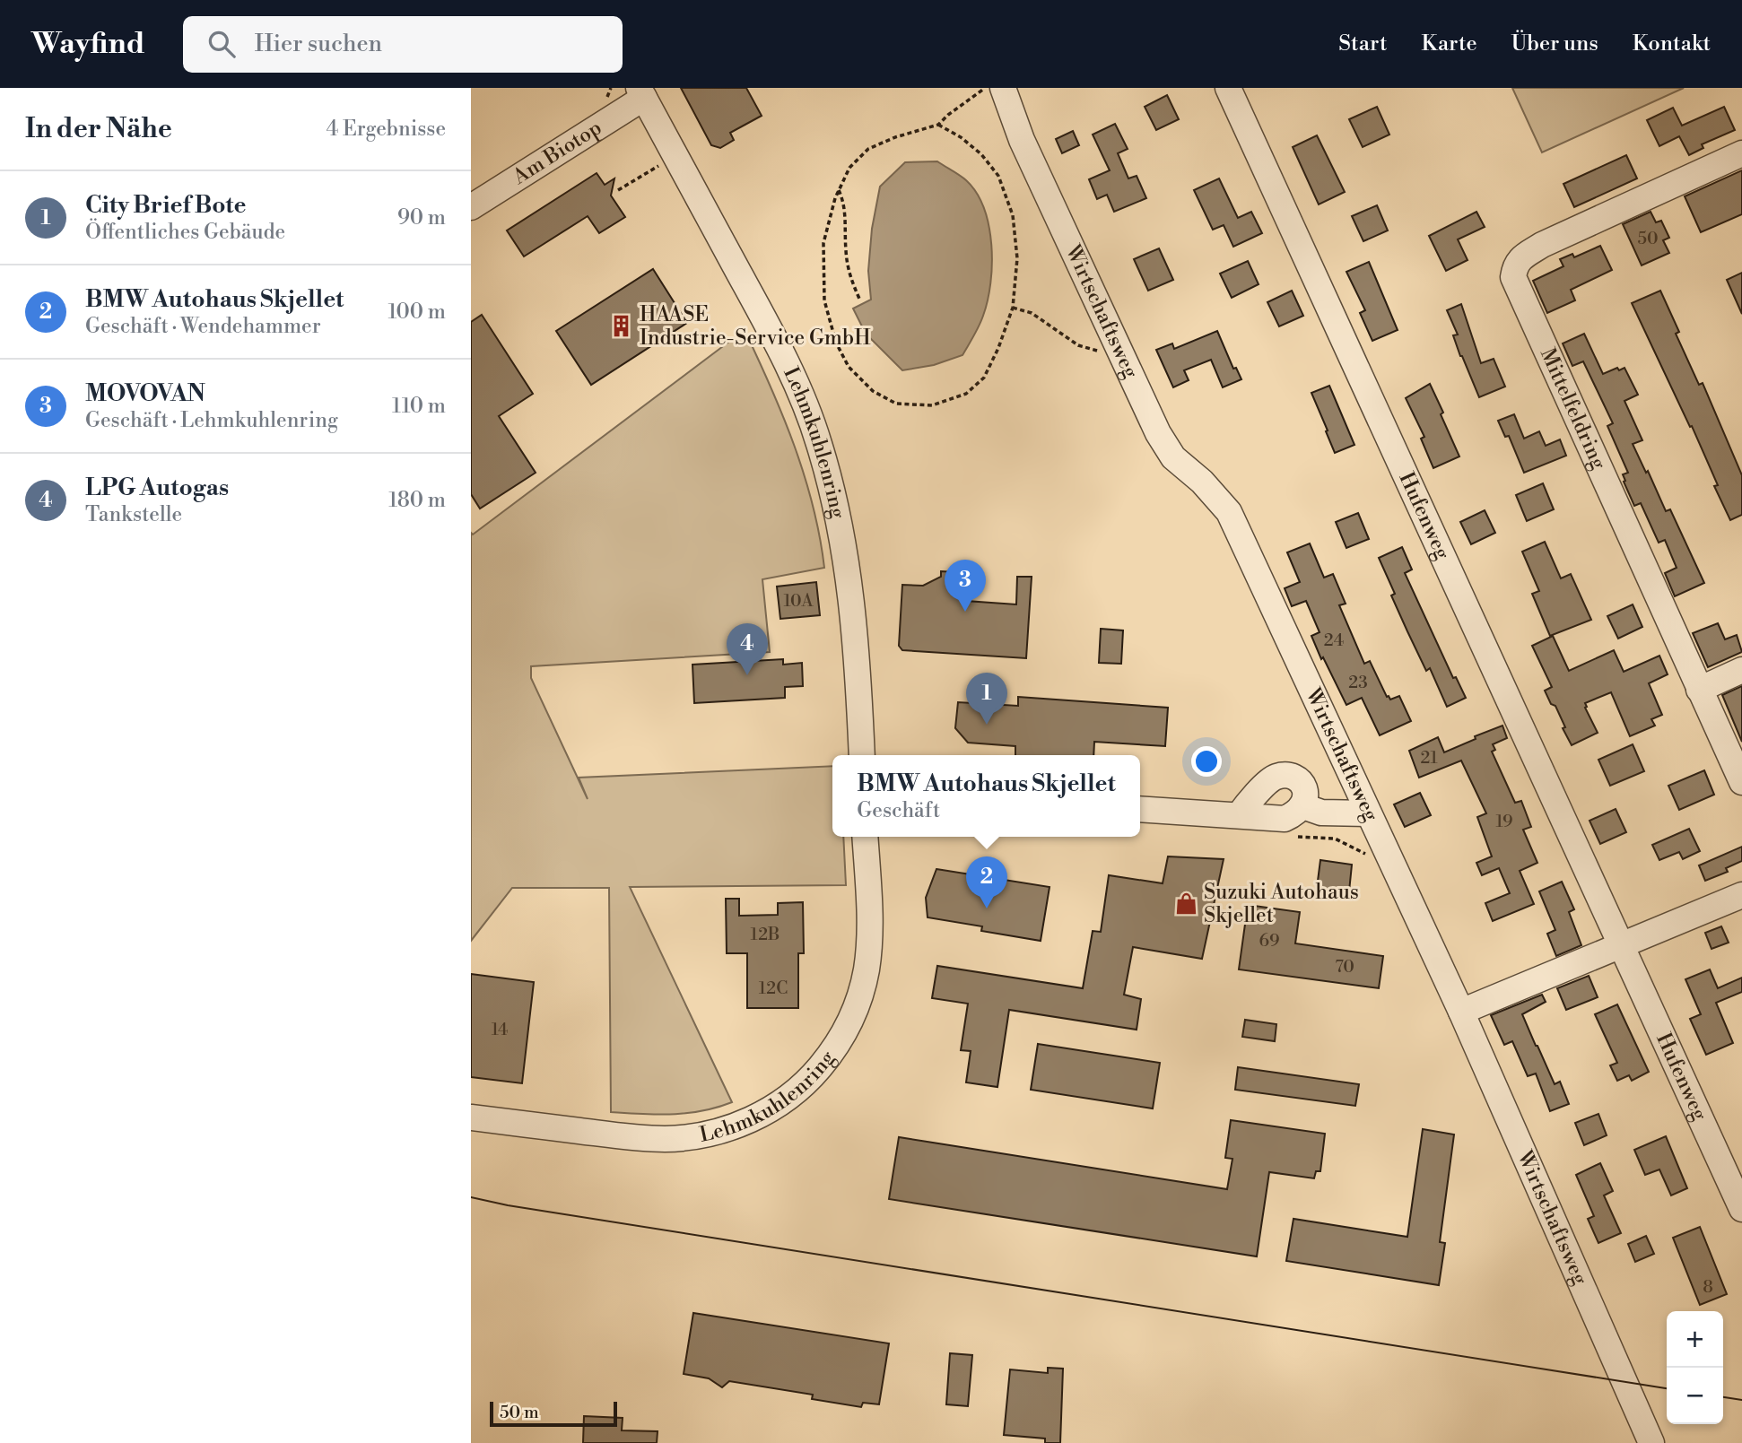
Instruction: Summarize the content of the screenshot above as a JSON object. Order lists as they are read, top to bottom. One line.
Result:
{"streets":{"street":["Am Biotop","Wirtschaftsweg","Mittelfeldring","Lehmkuhlenring","Hufenweg"]},"crossings":[["Am Biotop","Lehmkuhlenring"]],"places":{"building":["HAASE Industrie-Service GmbH"],"shop":["Suzuki Autohaus Skjellet"]},"house_numbers":["50","10A","24","23","21","19","12B","69","70","12C","14","8"],"scale_bar":"50 m","page":{"header":"Wayfind","search":"Hier suchen","nav":["Start","Karte","Über uns","Kontakt"],"heading":["In der Nähe","4 Ergebnisse"],"list":[{"mark":"1","name":"City Brief Bote","note":"Öffentliches Gebäude","value":"90 m"},{"mark":"2","name":"BMW Autohaus Skjellet","note":"Geschäft · Wendehammer","value":"100 m"},{"mark":"3","name":"MOVOVAN","note":"Geschäft · Lehmkuhlenring","value":"110 m"},{"mark":"4","name":"LPG Autogas","note":"Tankstelle","value":"180 m"}],"pins":["3","4","1","2"],"popup":["BMW Autohaus Skjellet","Geschäft"],"map_buttons":["+","−"],"scale":"50 m"}}
